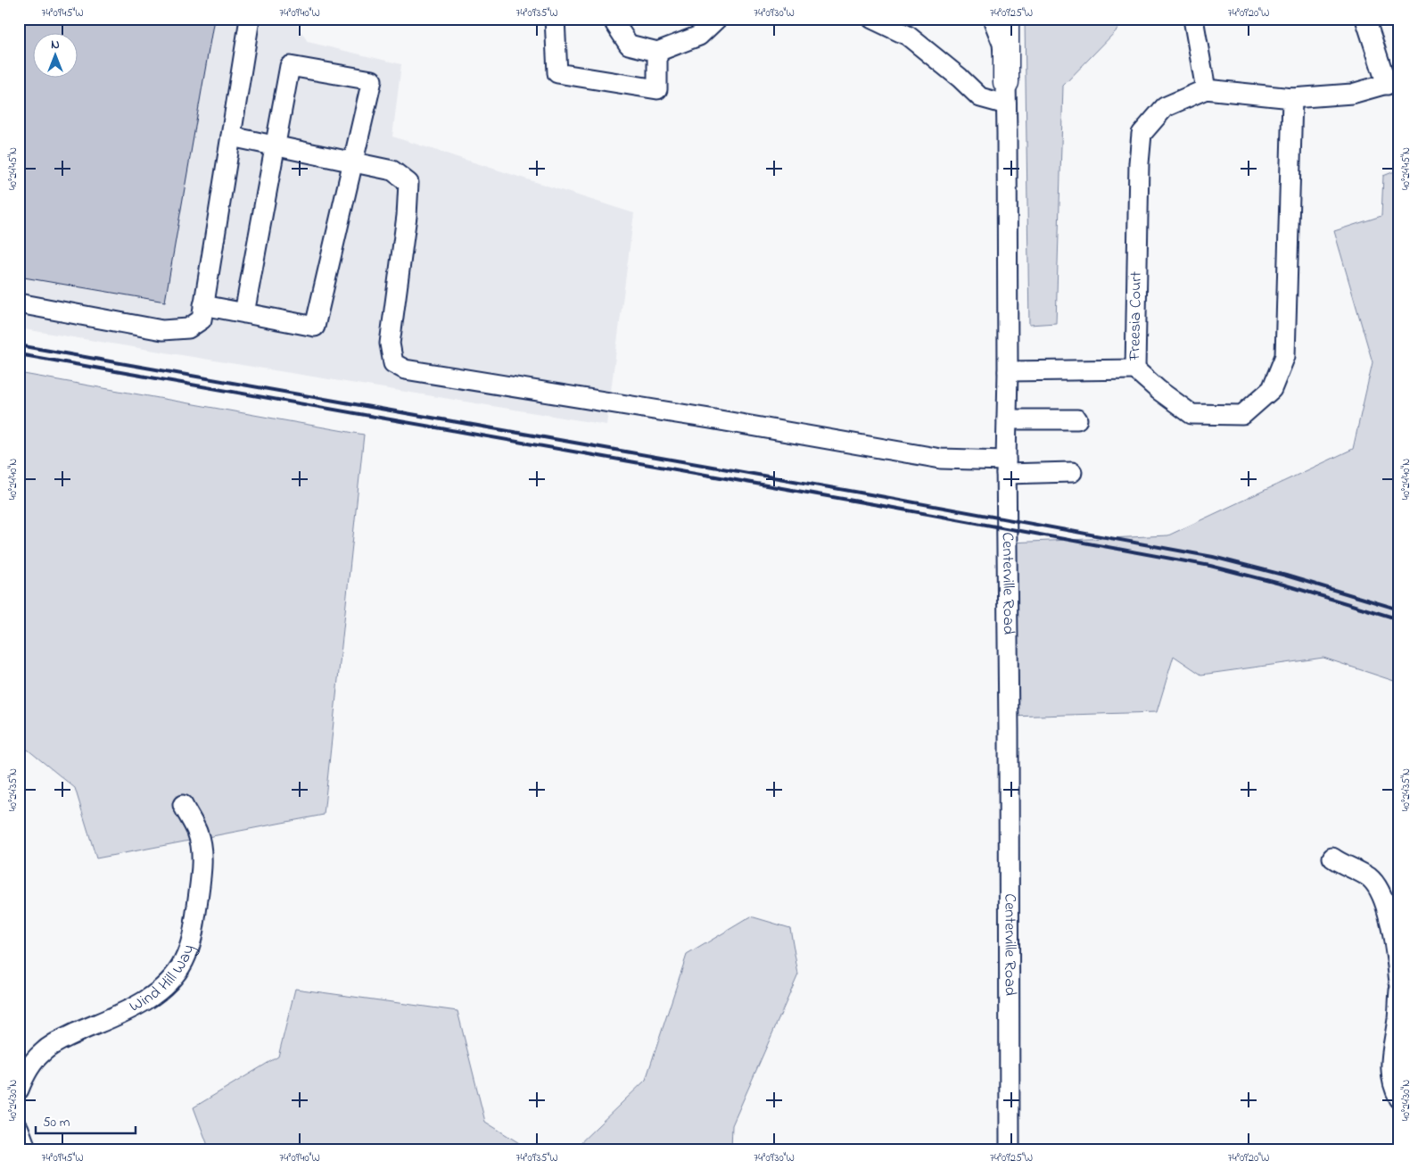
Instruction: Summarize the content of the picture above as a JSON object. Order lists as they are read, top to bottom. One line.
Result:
{"streets":{"street":["Freesia Court","Centerville Road","Wind Hill Way"]},"scale_bar":"50 m","north":"top","coordinates":["74°09'45\"W","74°09'40\"W","74°09'35\"W","74°09'30\"W","74°09'25\"W","74°09'20\"W","40°24'45\"N","40°24'40\"N","40°24'35\"N","40°24'30\"N"]}
